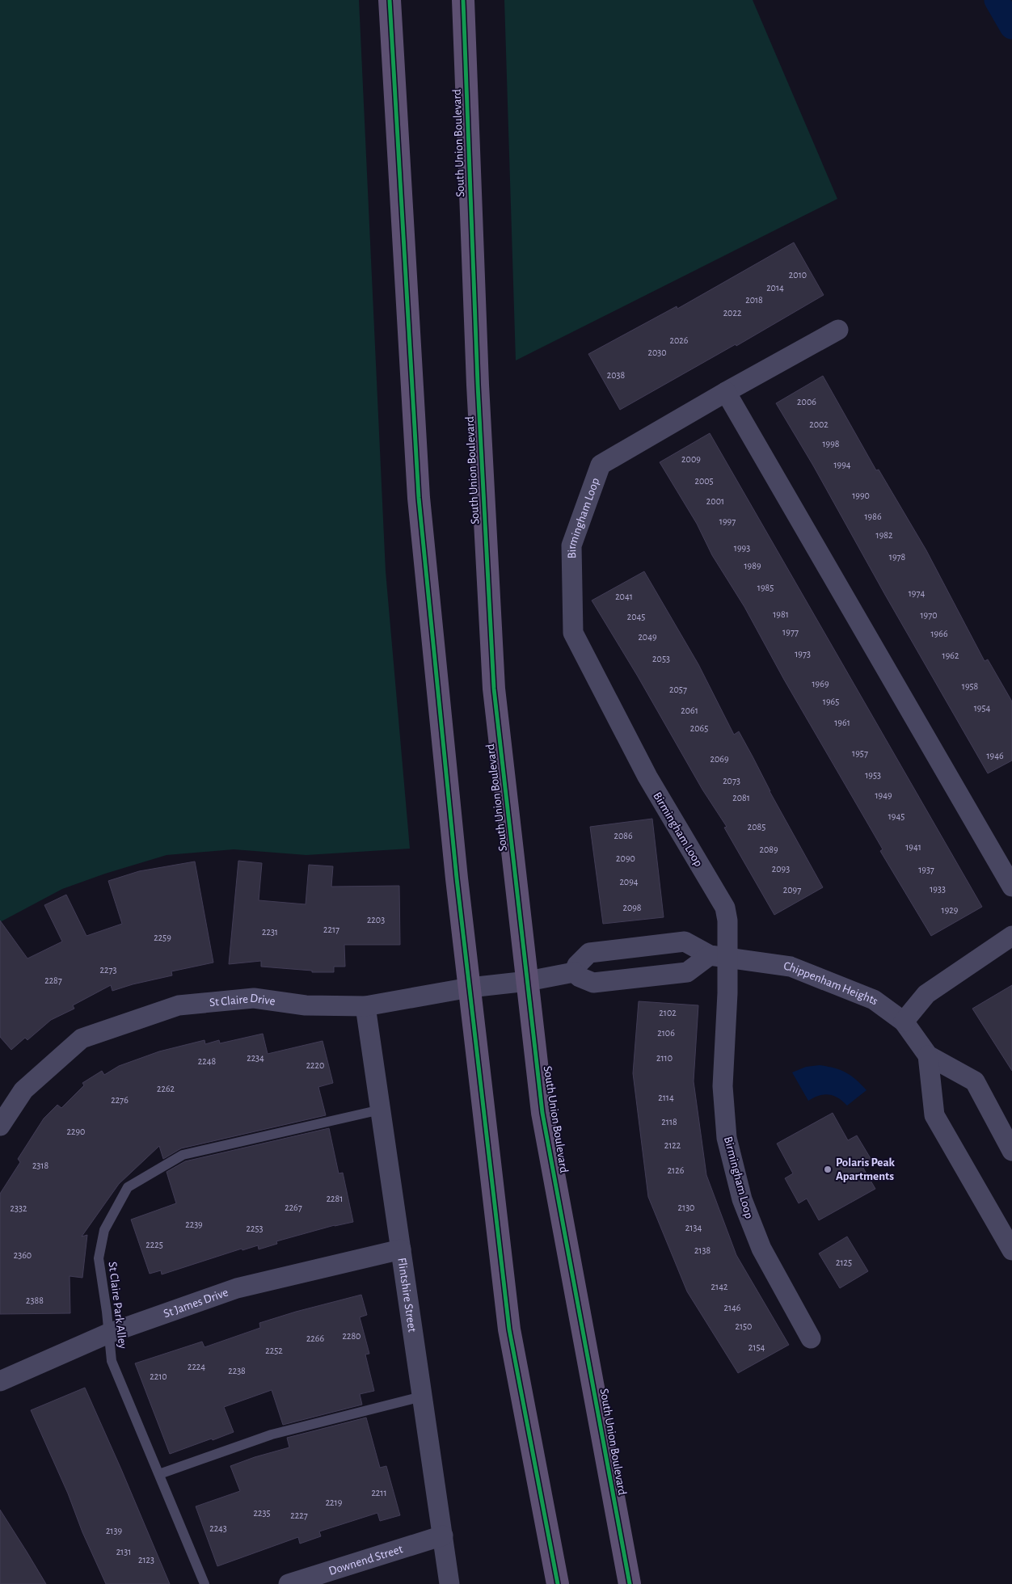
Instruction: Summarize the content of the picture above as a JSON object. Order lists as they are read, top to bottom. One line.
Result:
{"streets":{"main road":["South Union Boulevard"],"street":["Birmingham Loop","Chippenham Heights","St Claire Drive","Flintshire Street","St James Drive","Downend Street"],"lane":["St Claire Park Alley"]},"crossings":[["South Union Boulevard","St Claire Drive"],["Birmingham Loop","Chippenham Heights"],["St Claire Drive","Flintshire Street"],["Flintshire Street","St James Drive"],["Flintshire Street","St Claire Park Alley"],["Flintshire Street","Downend Street"],["St James Drive","St Claire Park Alley"]],"places":["Polaris Peak Apartments"],"house_numbers":["2010","2014","2018","2022","2026","2030","2038","2006","2002","1998","2009","1994","2005","1990","2001","1986","1997","1982","1993","1978","1989","1985","1974","2041","1981","1970","2045","1977","1966","2049","1973","1962","2053","1969","1958","2057","1965","1954","2061","1961","2065","1957","1946","2069","1953","2073","1949","2081","1945","2085","2086","1941","2089","2090","2093","1937","2094","1933","2097","2098","1929","2203","2217","2231","2259","2273","2287","2102","2106","2234","2110","2248","2220","2262","2114","2276","2118","2290","2122","2318","2126","2281","2267","2130","2332","2239","2134","2253","2225","2138","2360","2125","2142","2388","2146","2150","2280","2266","2154","2252","2224","2238","2210","2211","2219","2235","2227","2243","2139","2131","2123"]}
